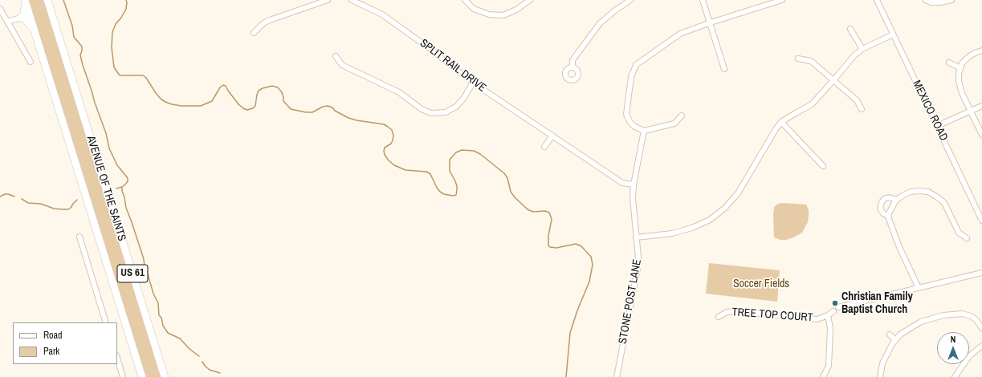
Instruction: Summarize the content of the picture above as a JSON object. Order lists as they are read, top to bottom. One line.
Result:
{"streets":{"highway":["AVENUE OF THE SAINTS","US 61"],"street":["SPLIT RAIL DRIVE","MEXICO ROAD","STONE POST LANE","TREE TOP COURT"]},"crossings":[["SPLIT RAIL DRIVE","STONE POST LANE"]],"parks":["Soccer Fields"],"places":["Christian Family Baptist Church"],"legend":["Road","Park"],"north":"top"}
